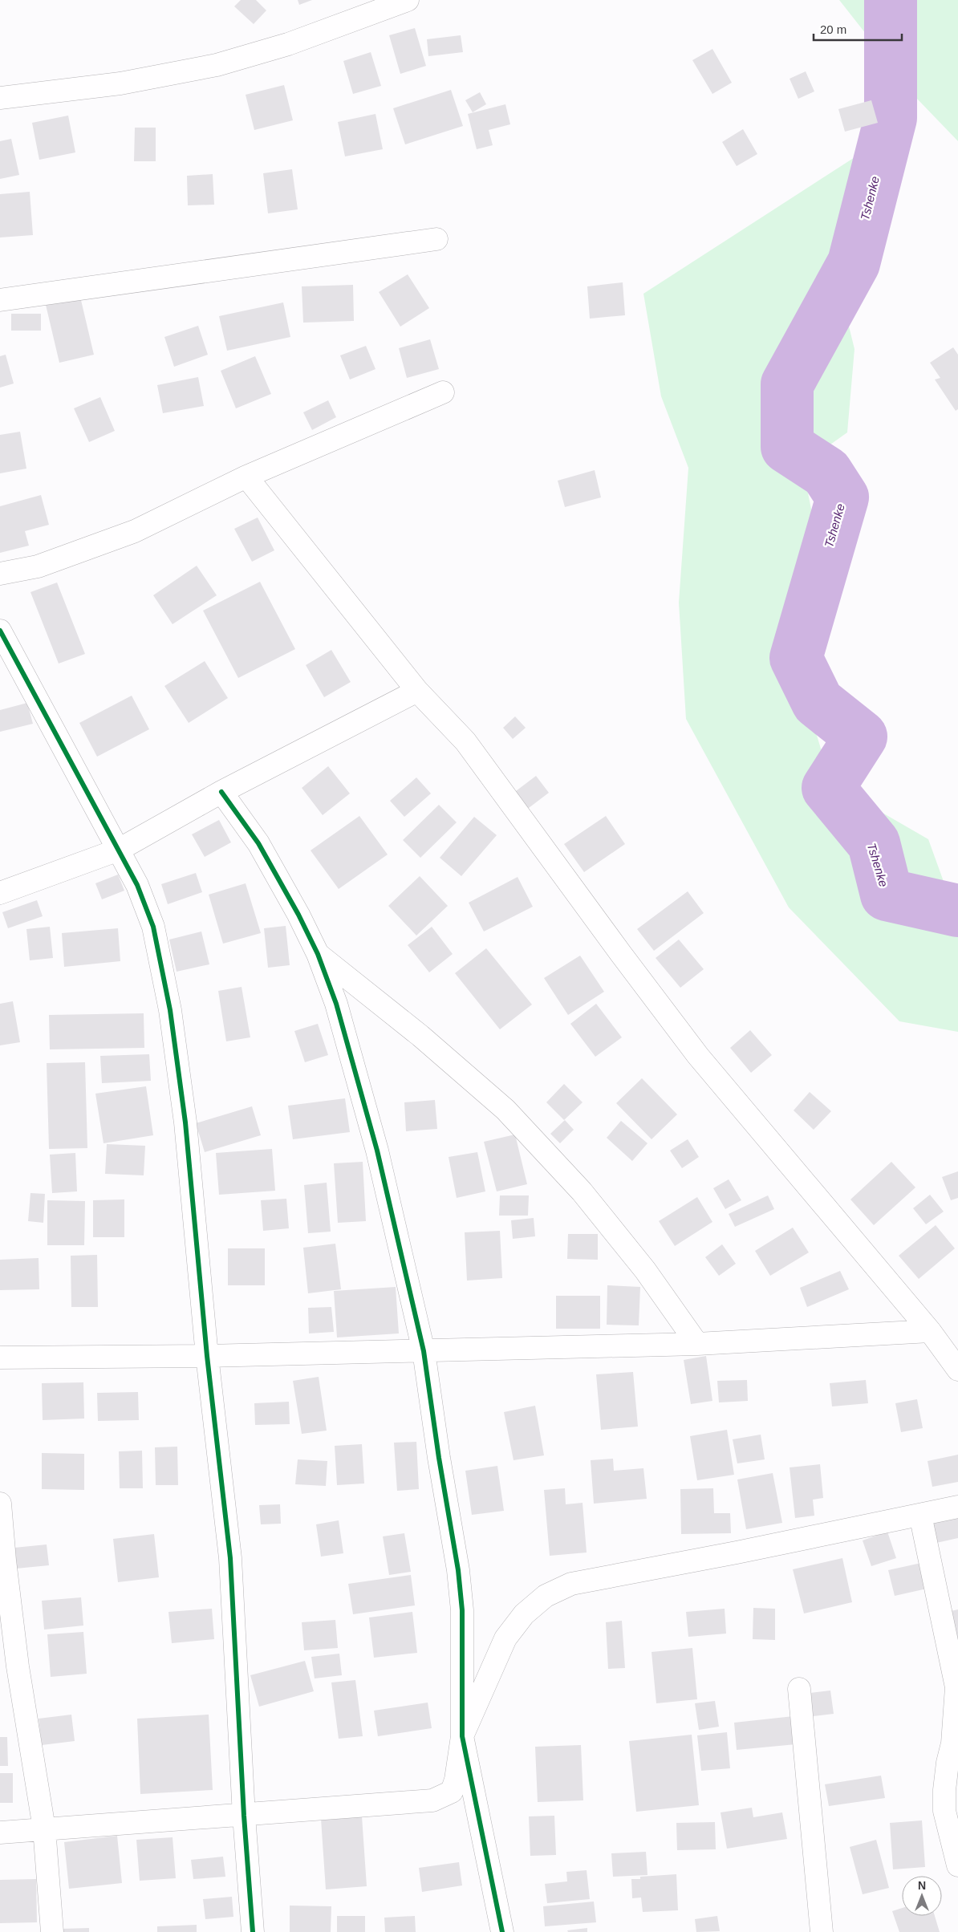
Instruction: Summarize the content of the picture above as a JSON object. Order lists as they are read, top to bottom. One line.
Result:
{"water":["Tshenke"],"scale_bar":"20 m","north":"top"}
